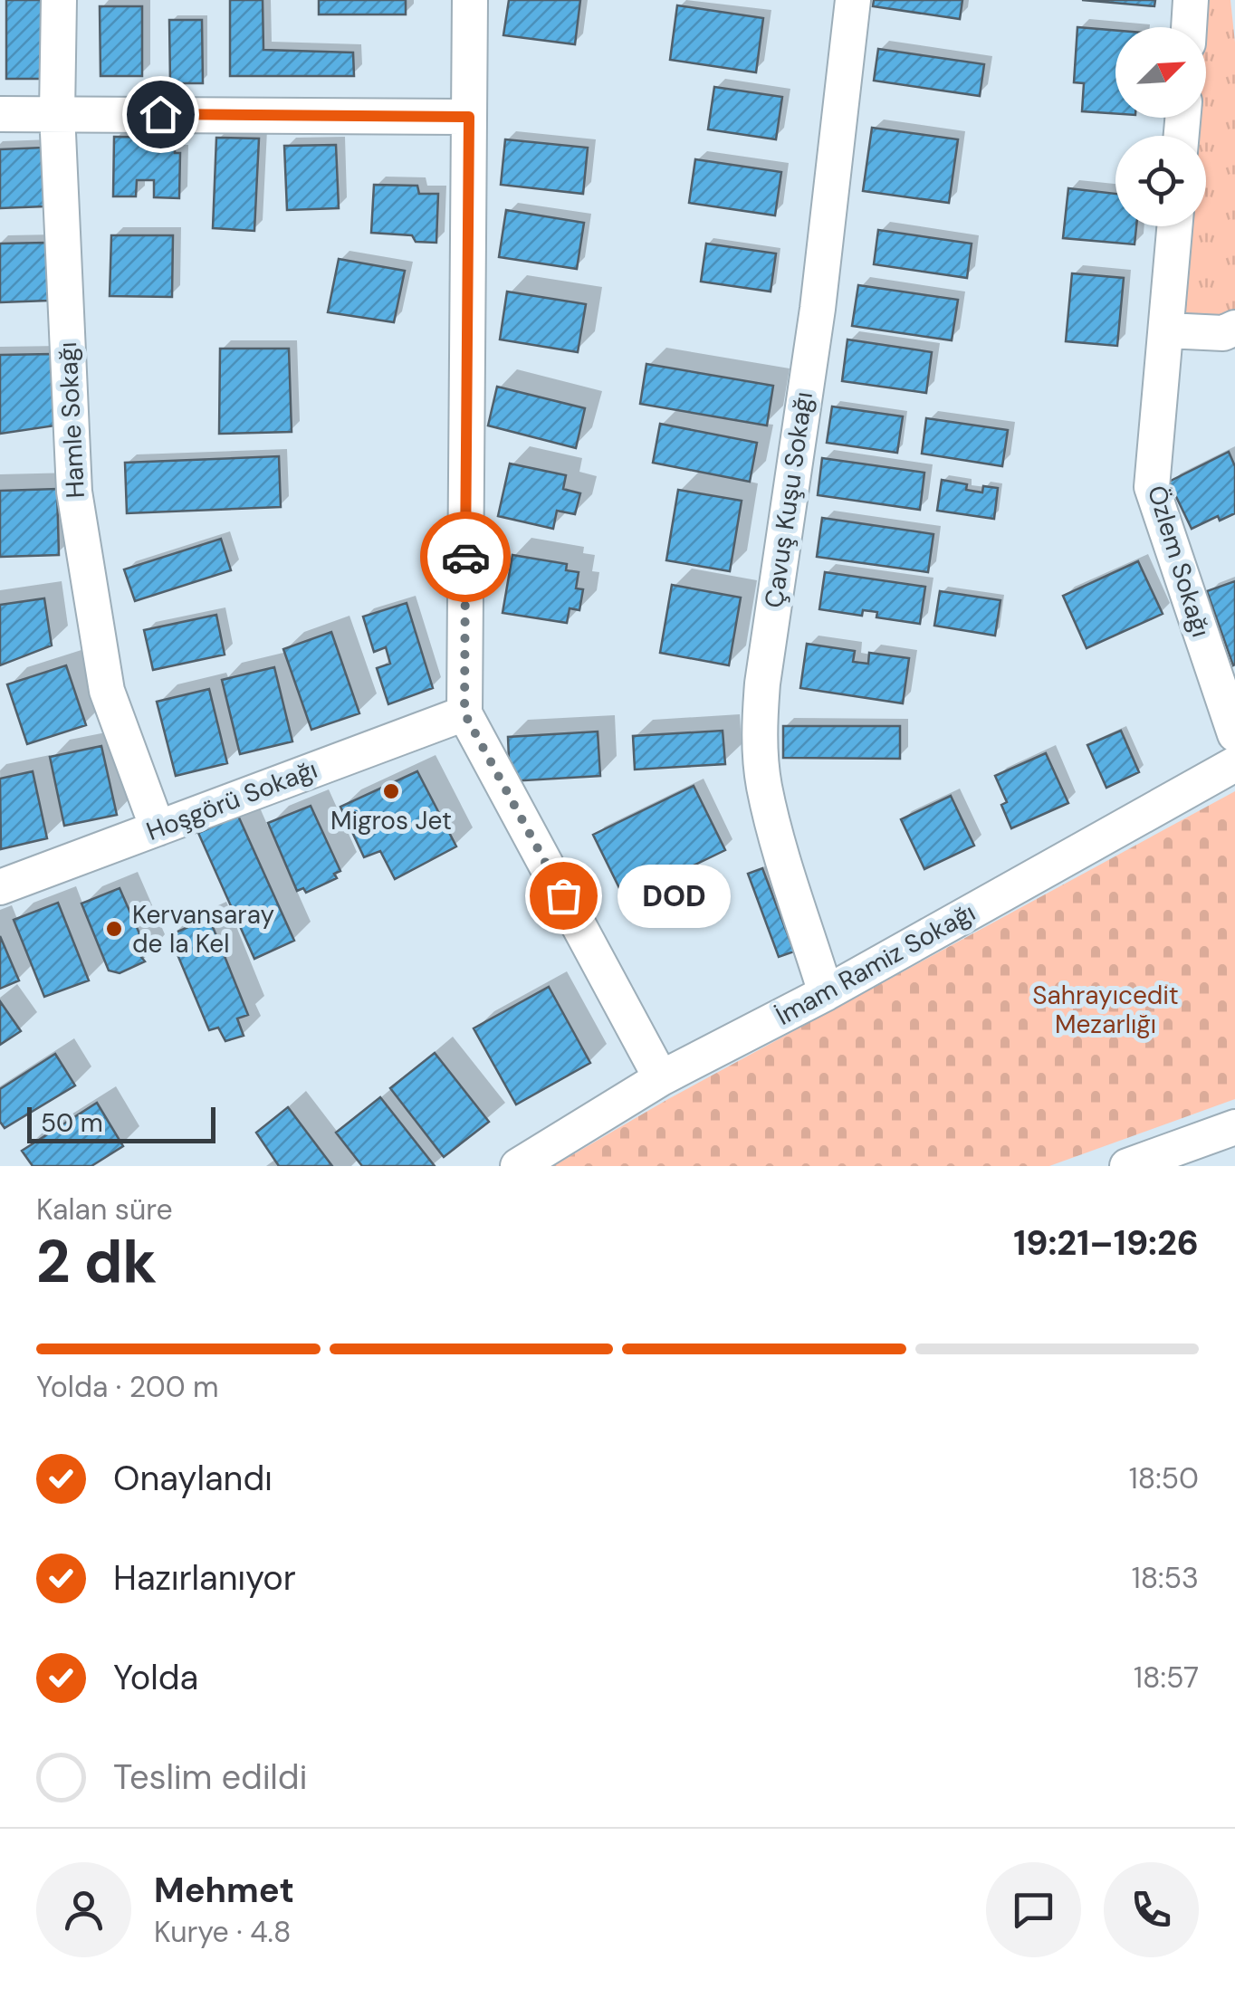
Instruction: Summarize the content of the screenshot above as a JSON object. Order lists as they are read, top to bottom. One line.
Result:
{"streets":{"street":["Hamle Sokağı","Çavuş Kuşu Sokağı","Özlem Sokağı","Hoşgörü Sokağı","İmam Ramiz Sokağı"]},"crossings":[["Hamle Sokağı","Hoşgörü Sokağı"],["Çavuş Kuşu Sokağı","İmam Ramiz Sokağı"]],"parks":["Sahrayıcedit Mezarlığı"],"places":["Migros Jet","DOD","Kervansaray de la Kel"],"scale_bar":"50 m","north":"top right","page":{"bubble":"DOD","scale":"50 m","heading":["2 dk","Kalan süre","19:21–19:26"],"panel":["Mehmet","Kurye · 4.8"],"bar":"Yolda · 200 m","list":[["Onaylandı","18:50"],["Hazırlanıyor","18:53"],["Yolda","18:57"],"Teslim edildi"]}}
